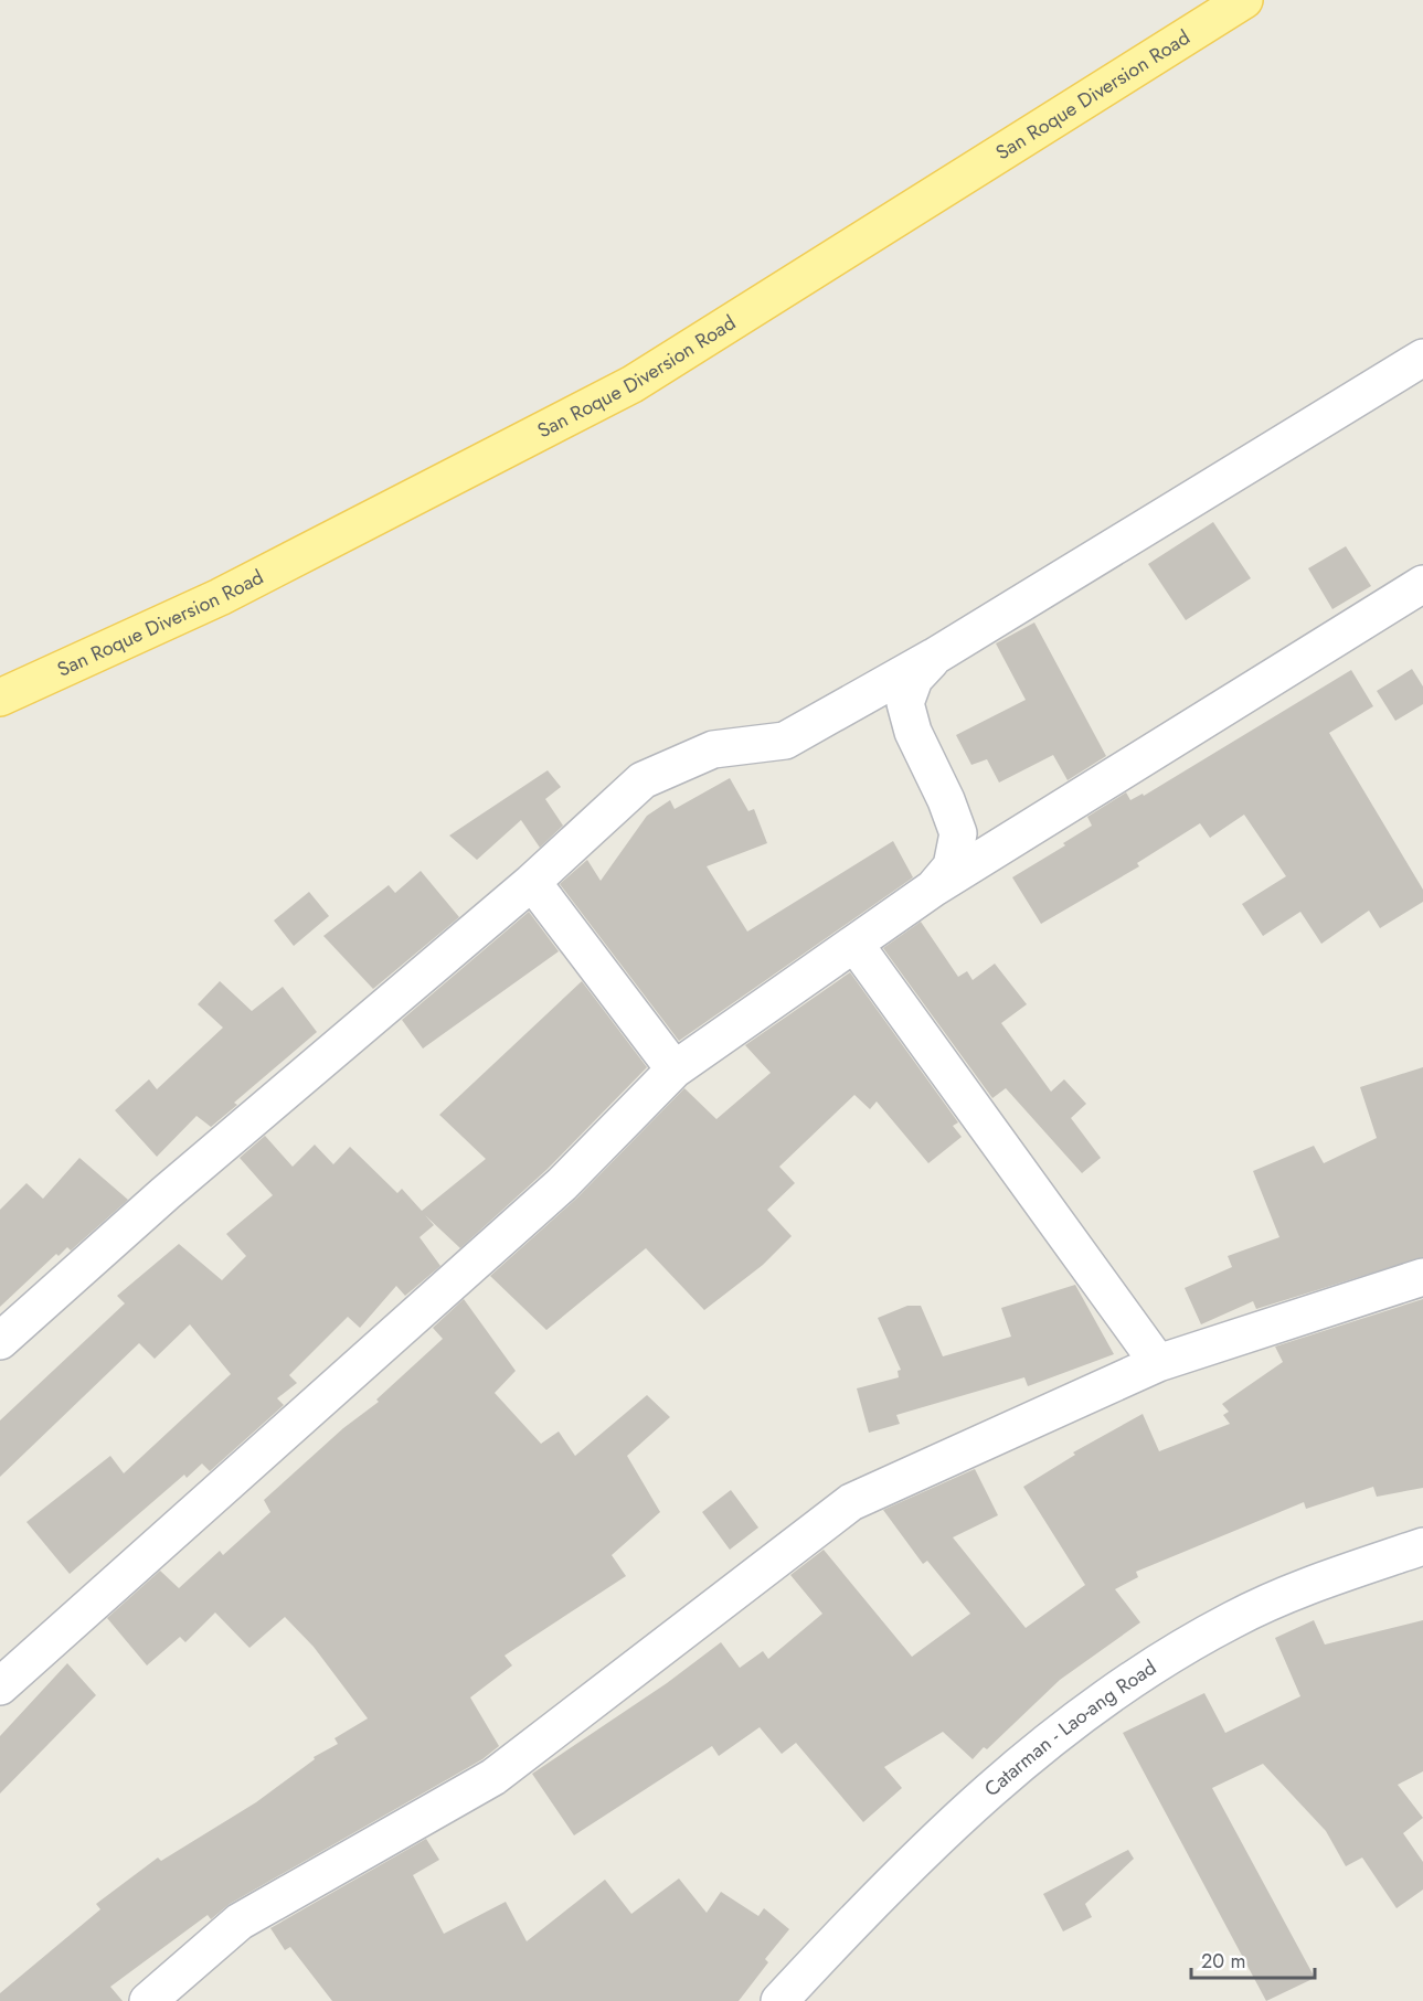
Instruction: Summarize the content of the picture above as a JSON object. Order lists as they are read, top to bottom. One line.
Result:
{"streets":{"main road":["San Roque Diversion Road"],"street":["Catarman - Lao-ang Road"]},"scale_bar":"20 m"}
